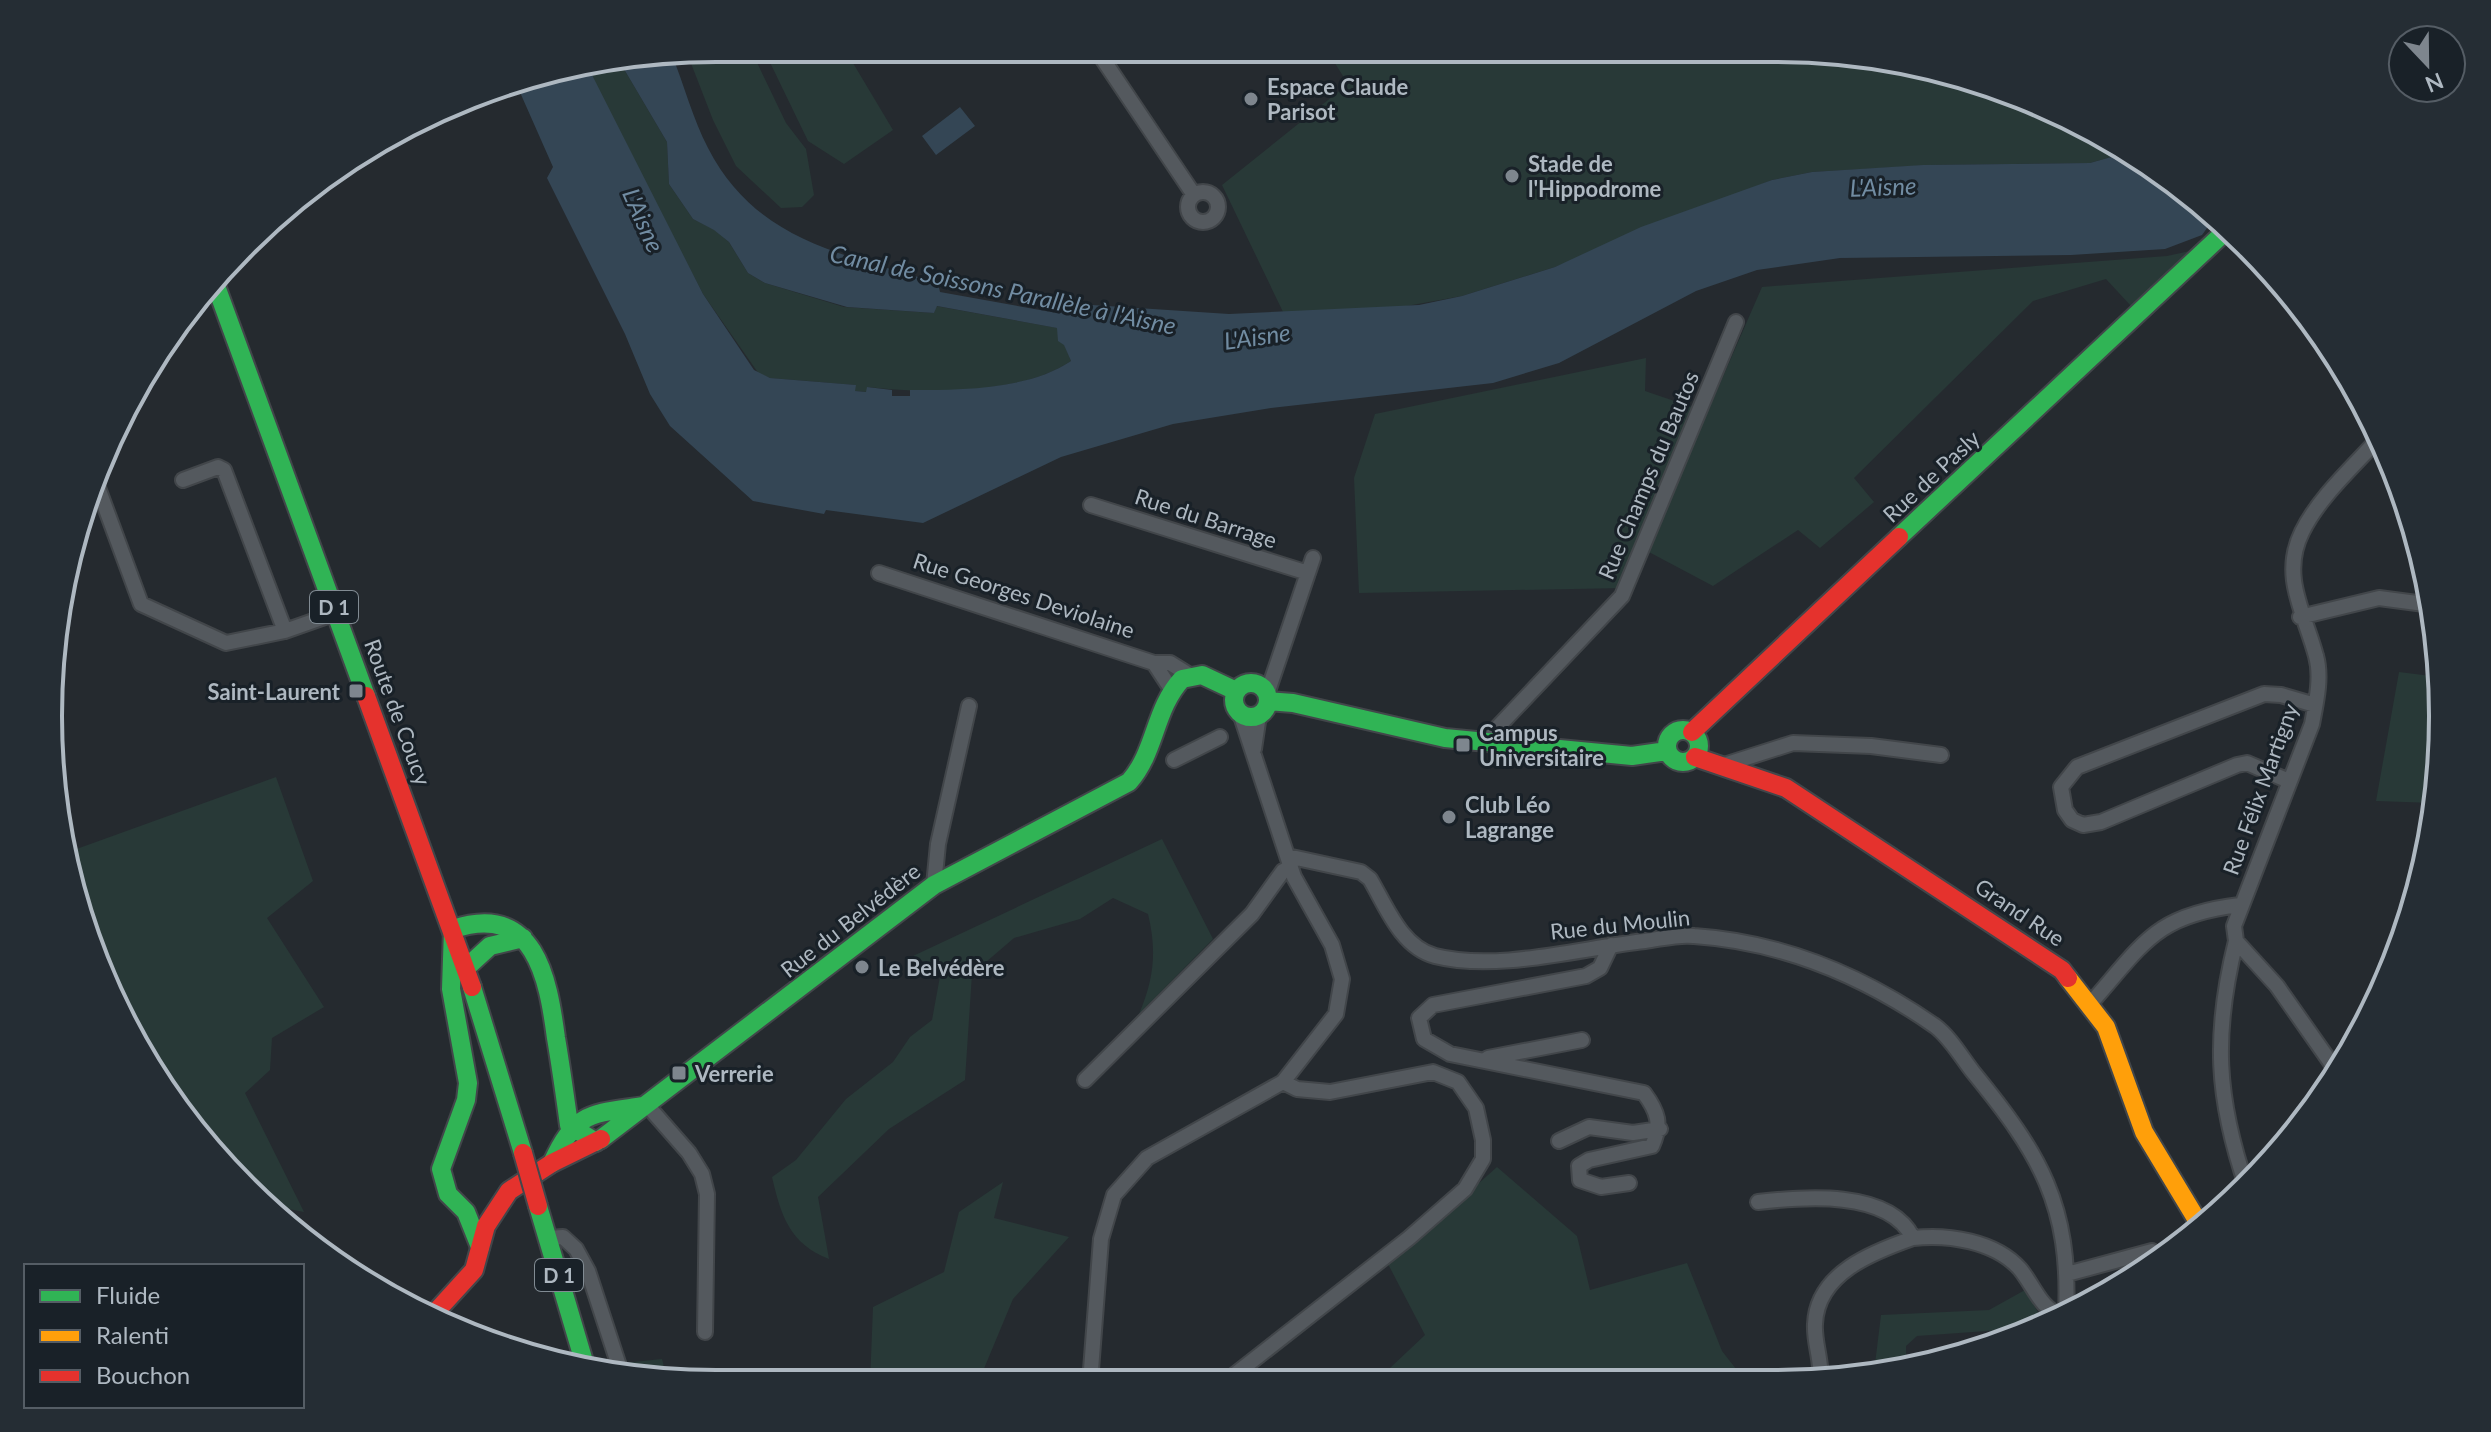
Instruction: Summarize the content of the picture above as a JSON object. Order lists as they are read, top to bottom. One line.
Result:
{"streets":{"main road":["Rue de Pasly","Rue Georges Deviolaine","D 1","Route de Coucy","Grand Rue","Rue du Belvédère"],"street":["Rue Champs du Bautos","Rue du Barrage","Rue Félix Martigny","Rue du Moulin"]},"crossings":[["Rue de Pasly","Grand Rue"],["Rue Georges Deviolaine","Rue du Belvédère"],["D 1","Route de Coucy"],["Rue Félix Martigny","Grand Rue"]],"water":["L'Aisne","Canal de Soissons Parallèle à l'Aisne"],"places":{"other":["Espace Claude Parisot","Stade de l'Hippodrome","Club Léo Lagrange","Le Belvédère"],"transit":["Saint-Laurent","Campus Universitaire","Verrerie"]},"legend":["Fluide","Ralenti","Bouchon"],"north":"bottom"}
